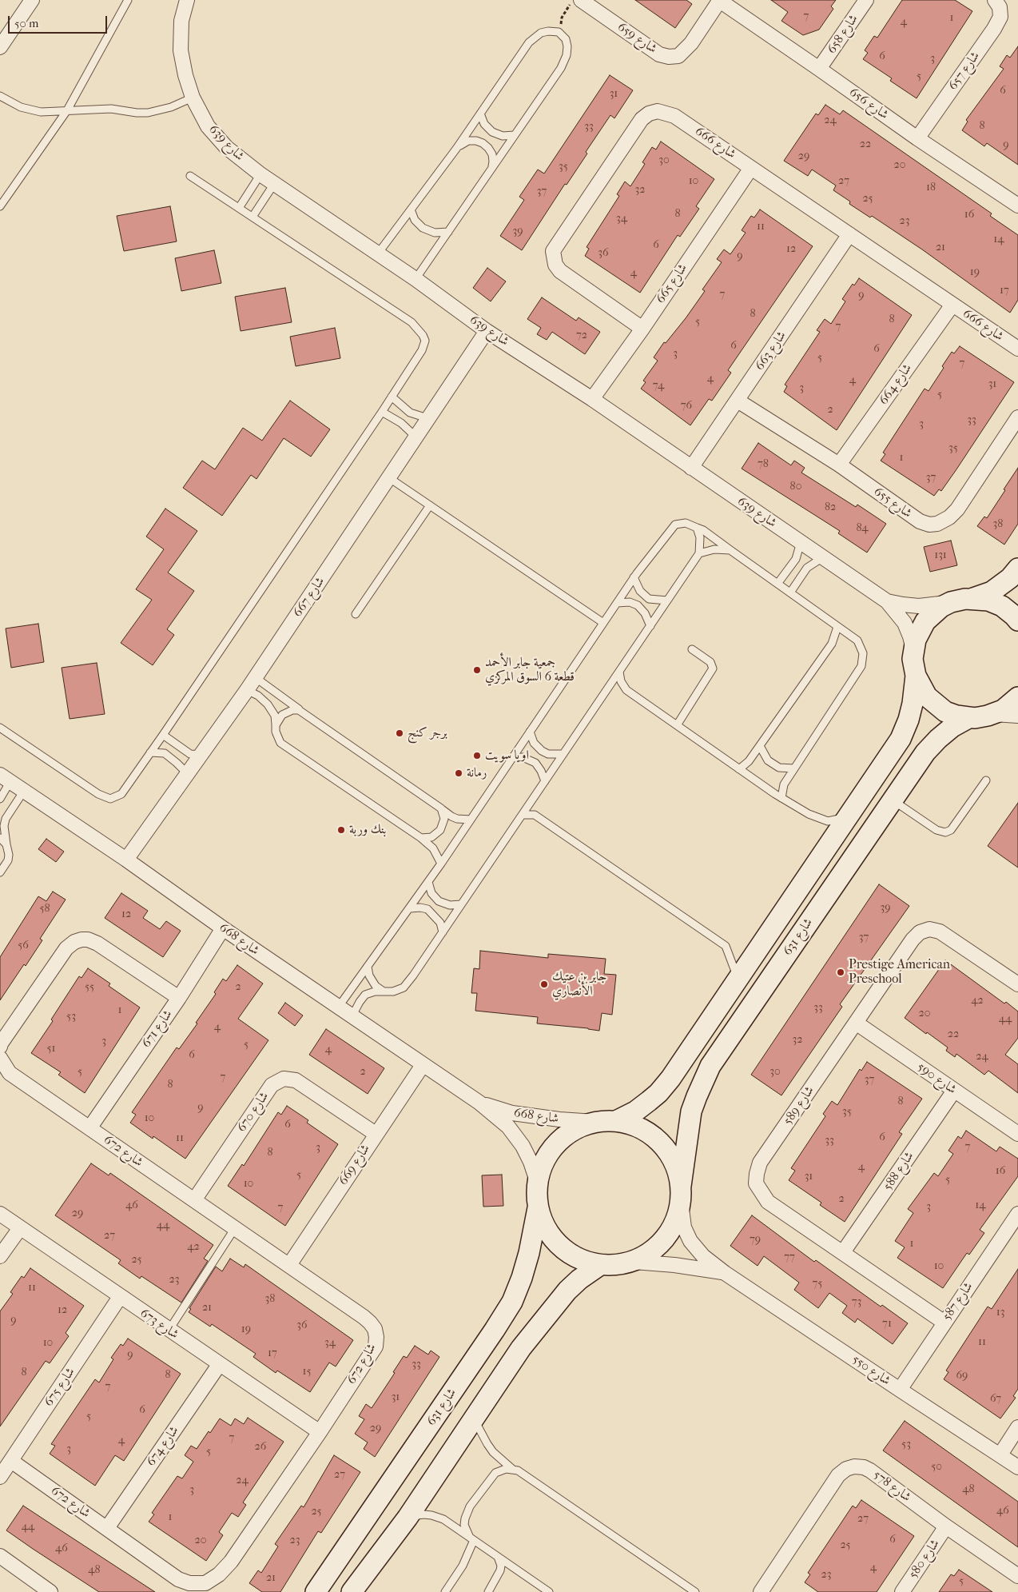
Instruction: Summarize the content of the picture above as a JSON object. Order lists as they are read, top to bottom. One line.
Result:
{"streets":{"main road":["شارع 631"],"street":["شارع 658","شارع 659","شارع 657","شارع 656","شارع 639","شارع 666","شارع 665","شارع 663","شارع 664","شارع 655","شارع 667","شارع 668","شارع 671","شارع 590","شارع 589","شارع 670","شارع 672","شارع 669","شارع 588","شارع 587","شارع 673","شارع 550","شارع 675","شارع 674","شارع 578","شارع 580"]},"crossings":[["شارع 658","شارع 656"],["شارع 659","شارع 656"],["شارع 657","شارع 656"],["شارع 639","شارع 665"],["شارع 639","شارع 663"],["شارع 639","شارع 667"],["شارع 666","شارع 665"],["شارع 666","شارع 663"],["شارع 666","شارع 664"],["شارع 663","شارع 655"],["شارع 664","شارع 655"],["شارع 667","شارع 668"],["شارع 631","شارع 550"],["شارع 668","شارع 671"],["شارع 668","شارع 669"],["شارع 671","شارع 672"],["شارع 590","شارع 589"],["شارع 590","شارع 588"],["شارع 589","شارع 588"],["شارع 589","شارع 587"],["شارع 670","شارع 672"],["شارع 670","شارع 669"],["شارع 672","شارع 669"],["شارع 672","شارع 673"],["شارع 672","شارع 675"],["شارع 672","شارع 674"],["شارع 587","شارع 550"],["شارع 673","شارع 675"],["شارع 673","شارع 674"],["شارع 578","شارع 580"]],"places":["جمعية جابر الأحمد قطعة 6 السوق المركزي","برجر كنج","اويا سويت","رمانة","بنك وربة","Prestige American Preschool","جابر بن عتيك الأنصاري"],"house_numbers":["7","1","4","6","3","5","6","31","24","8","33","22","9","29","30","20","35","10","27","18","32","37","25","8","16","34","23","11","39","14","6","21","12","36","9","19","4","17","7","9","8","8","5","7","72","6","6","3","5","7","4","4","31","74","3","5","76","2","33","3","35","1","78","37","80","82","38","84","131","39","58","12","37","56","55","2","42","33","1","20","53","44","4","22","32","3","5","51","4","6","24","5","2","30","7","37","8","8","9","35","10","6","6","11","33","7","3","8","4","16","5","31","5","10","2","46","14","3","7","29","44","27","79","1","42","77","25","10","23","75","11","38","73","21","12","13","9","71","36","19","11","10","34","17","9","33","15","8","8","69","7","31","67","6","5","29","7","4","53","26","3","5","50","27","24","48","3","46","25","1","27","44","6","20","23","25","46","4","48","23","21","5"],"scale_bar":"50 m"}
